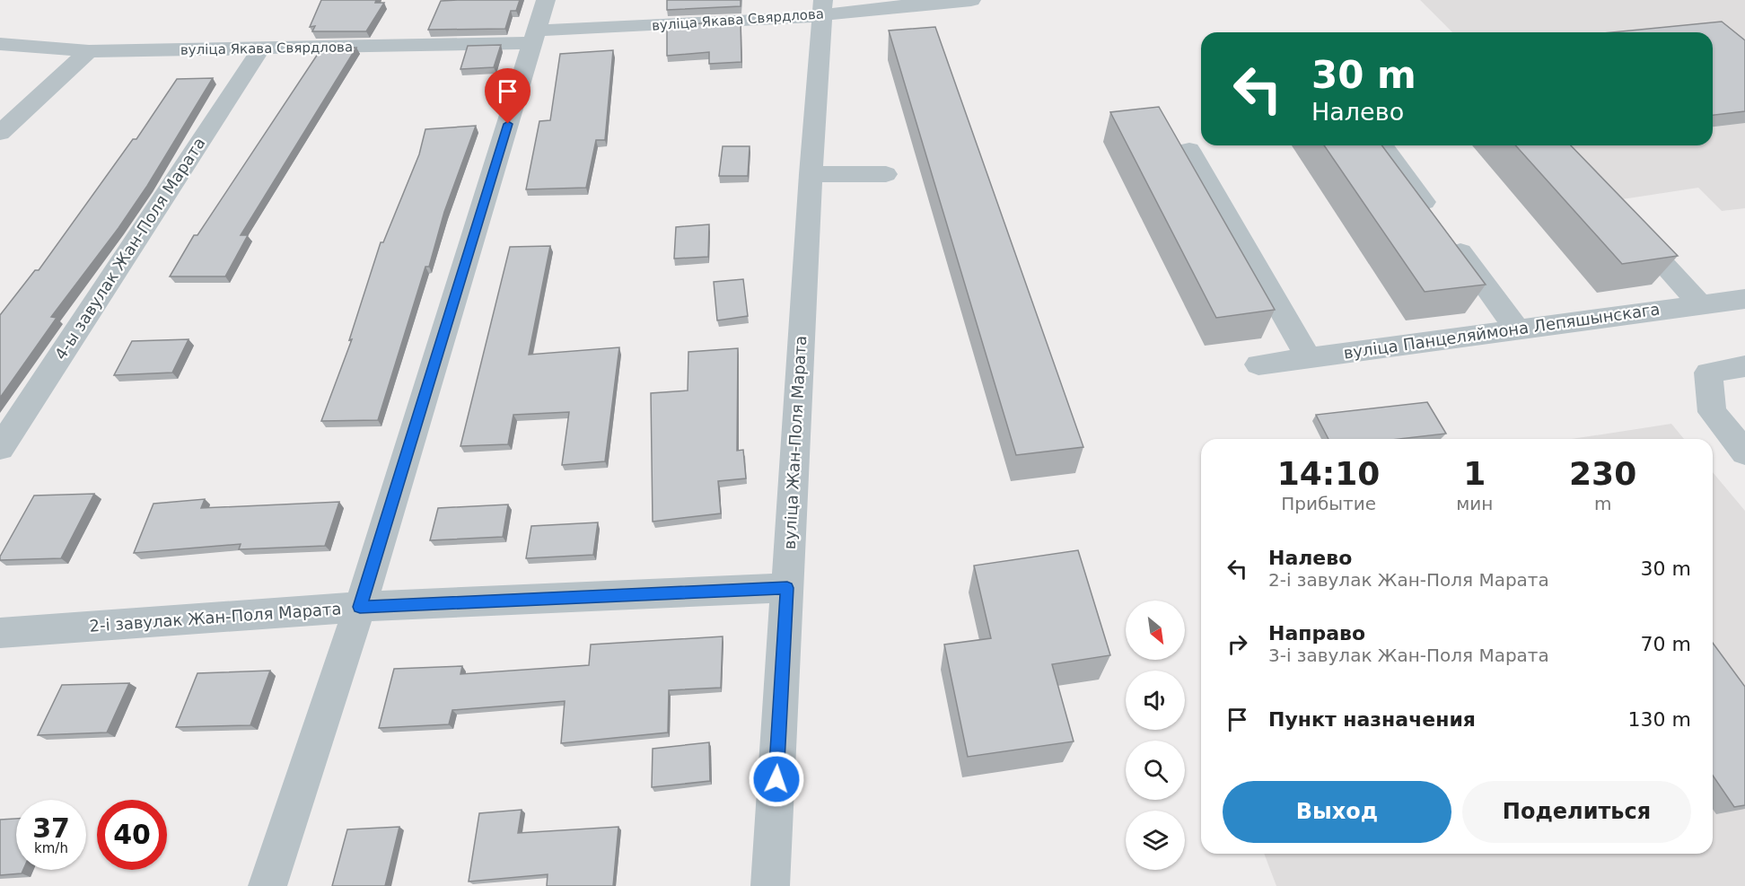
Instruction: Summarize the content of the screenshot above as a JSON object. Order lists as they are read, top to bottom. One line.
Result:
{"streets":{"street":["вуліца Якава Свярдлова","4-ы завулак Жан-Поля Марата","вуліца Панцеляймона Лепяшынскага","вуліца Жан-Поля Марата","2-і завулак Жан-Поля Марата"]},"crossings":[["вуліца Якава Свярдлова","4-ы завулак Жан-Поля Марата"],["вуліца Якава Свярдлова","вуліца Жан-Поля Марата"],["вуліца Жан-Поля Марата","2-і завулак Жан-Поля Марата"]],"north":"bottom right","page":{"turn":["30 m","Налево"],"eta":["14:10","Прибытие","1","мин","230","m"],"list":[{"name":"Налево","note":"2-і завулак Жан-Поля Марата","value":"30 m"},{"name":"Направо","note":"3-і завулак Жан-Поля Марата","value":"70 m"},{"name":"Пункт назначения","value":"130 m"}],"buttons":["Выход","Поделиться"],"speed":"37 km/h","limit":"40"}}
